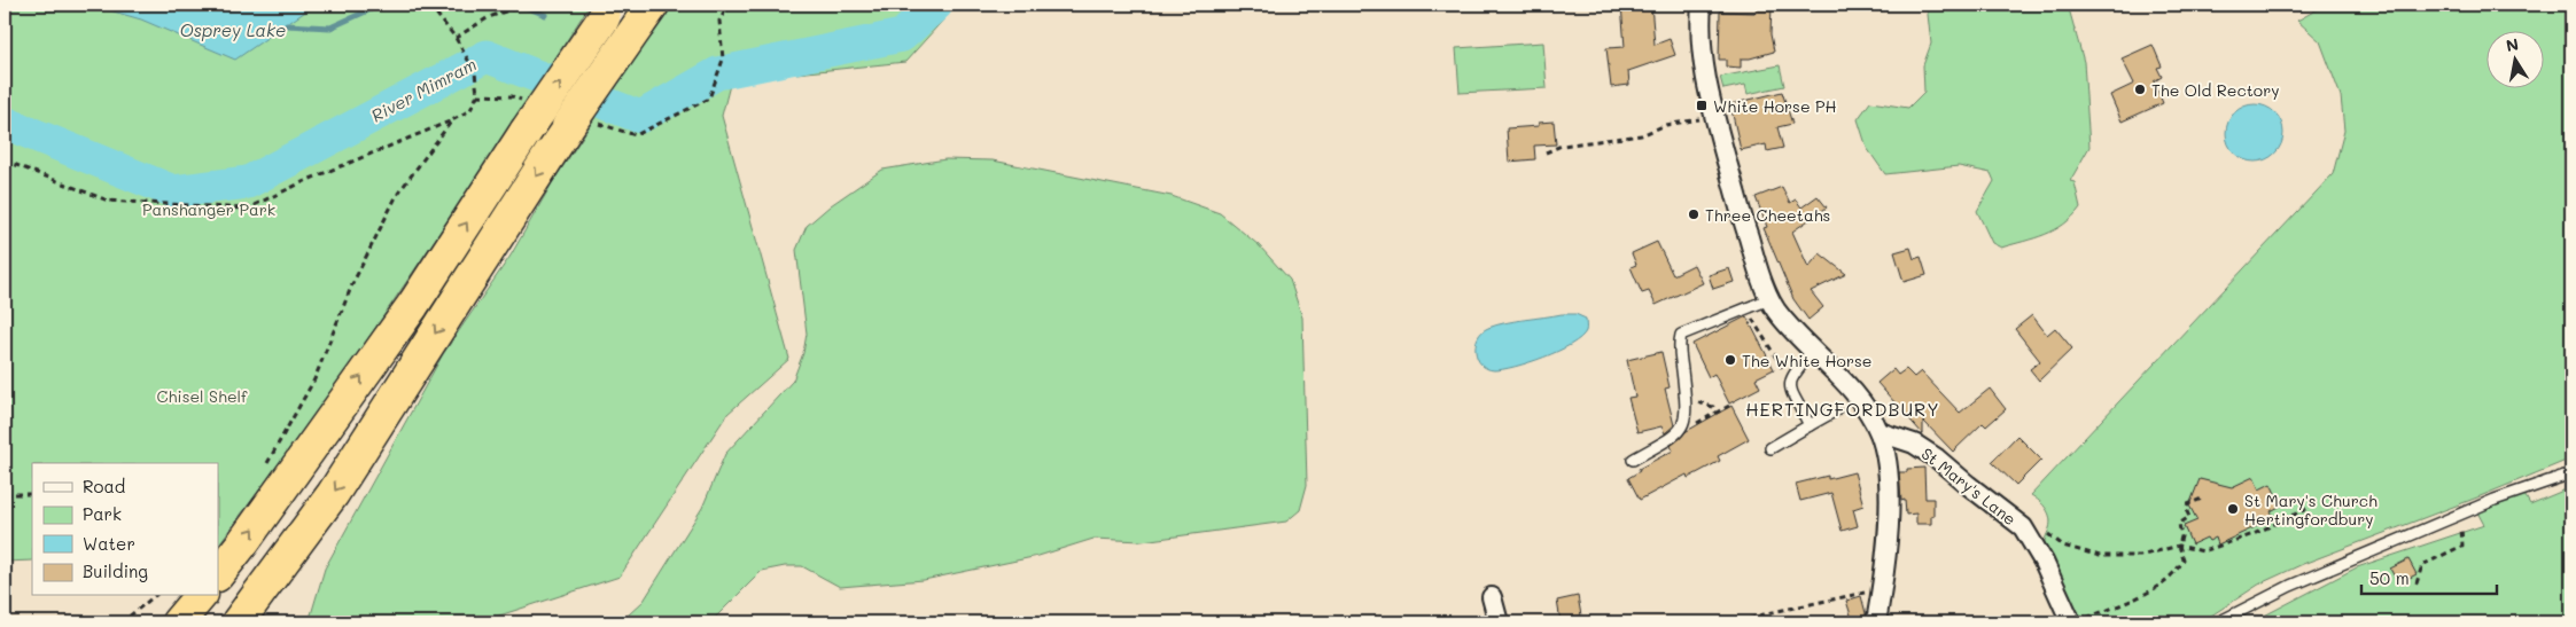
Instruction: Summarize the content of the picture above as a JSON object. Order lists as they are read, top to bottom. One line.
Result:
{"streets":{"street":["St Mary's Lane"]},"districts":["HERTINGFORDBURY"],"water":["Osprey Lake","River Mimram"],"parks":["Panshanger Park","Chisel Shelf"],"places":{"other":["The Old Rectory","Three Cheetahs","The White Horse","St Mary's Church Hertingfordbury"],"transit":["White Horse PH"]},"legend":["Road","Park","Water","Building"],"scale_bar":"50 m","north":"top"}
